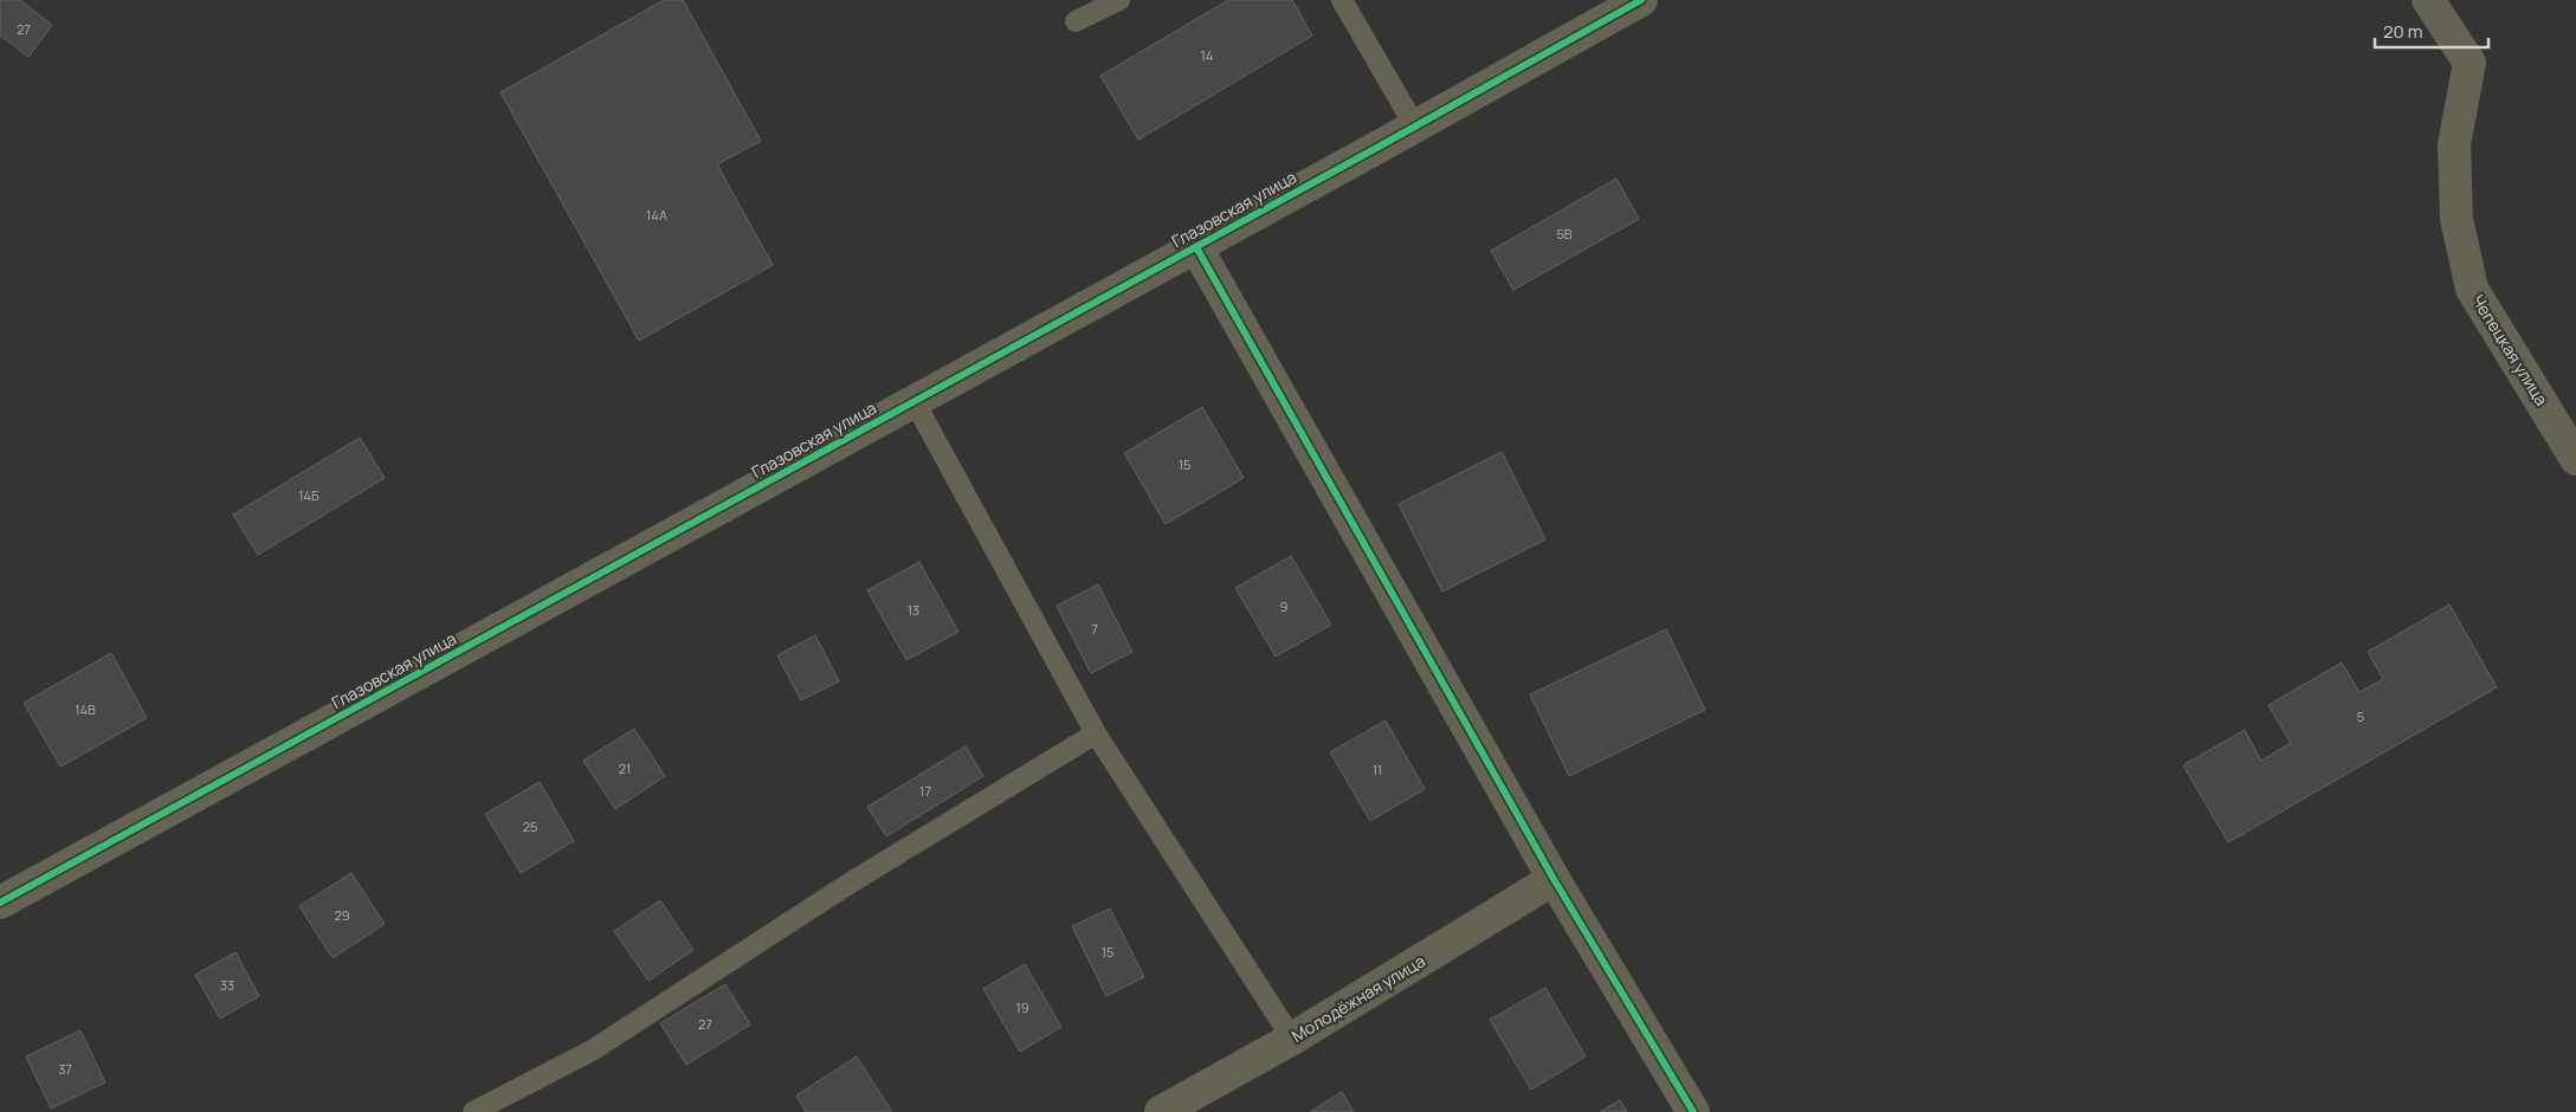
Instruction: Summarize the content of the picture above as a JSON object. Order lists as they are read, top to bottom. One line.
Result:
{"streets":{"street":["Глазовская улица","Чепецкая улица","Молодёжная улица"]},"house_numbers":["27","14","14А","5В","15","14Б","9","13","7","14В","5","21","11","17","25","29","15","33","19","27","37"],"scale_bar":"20 m"}
